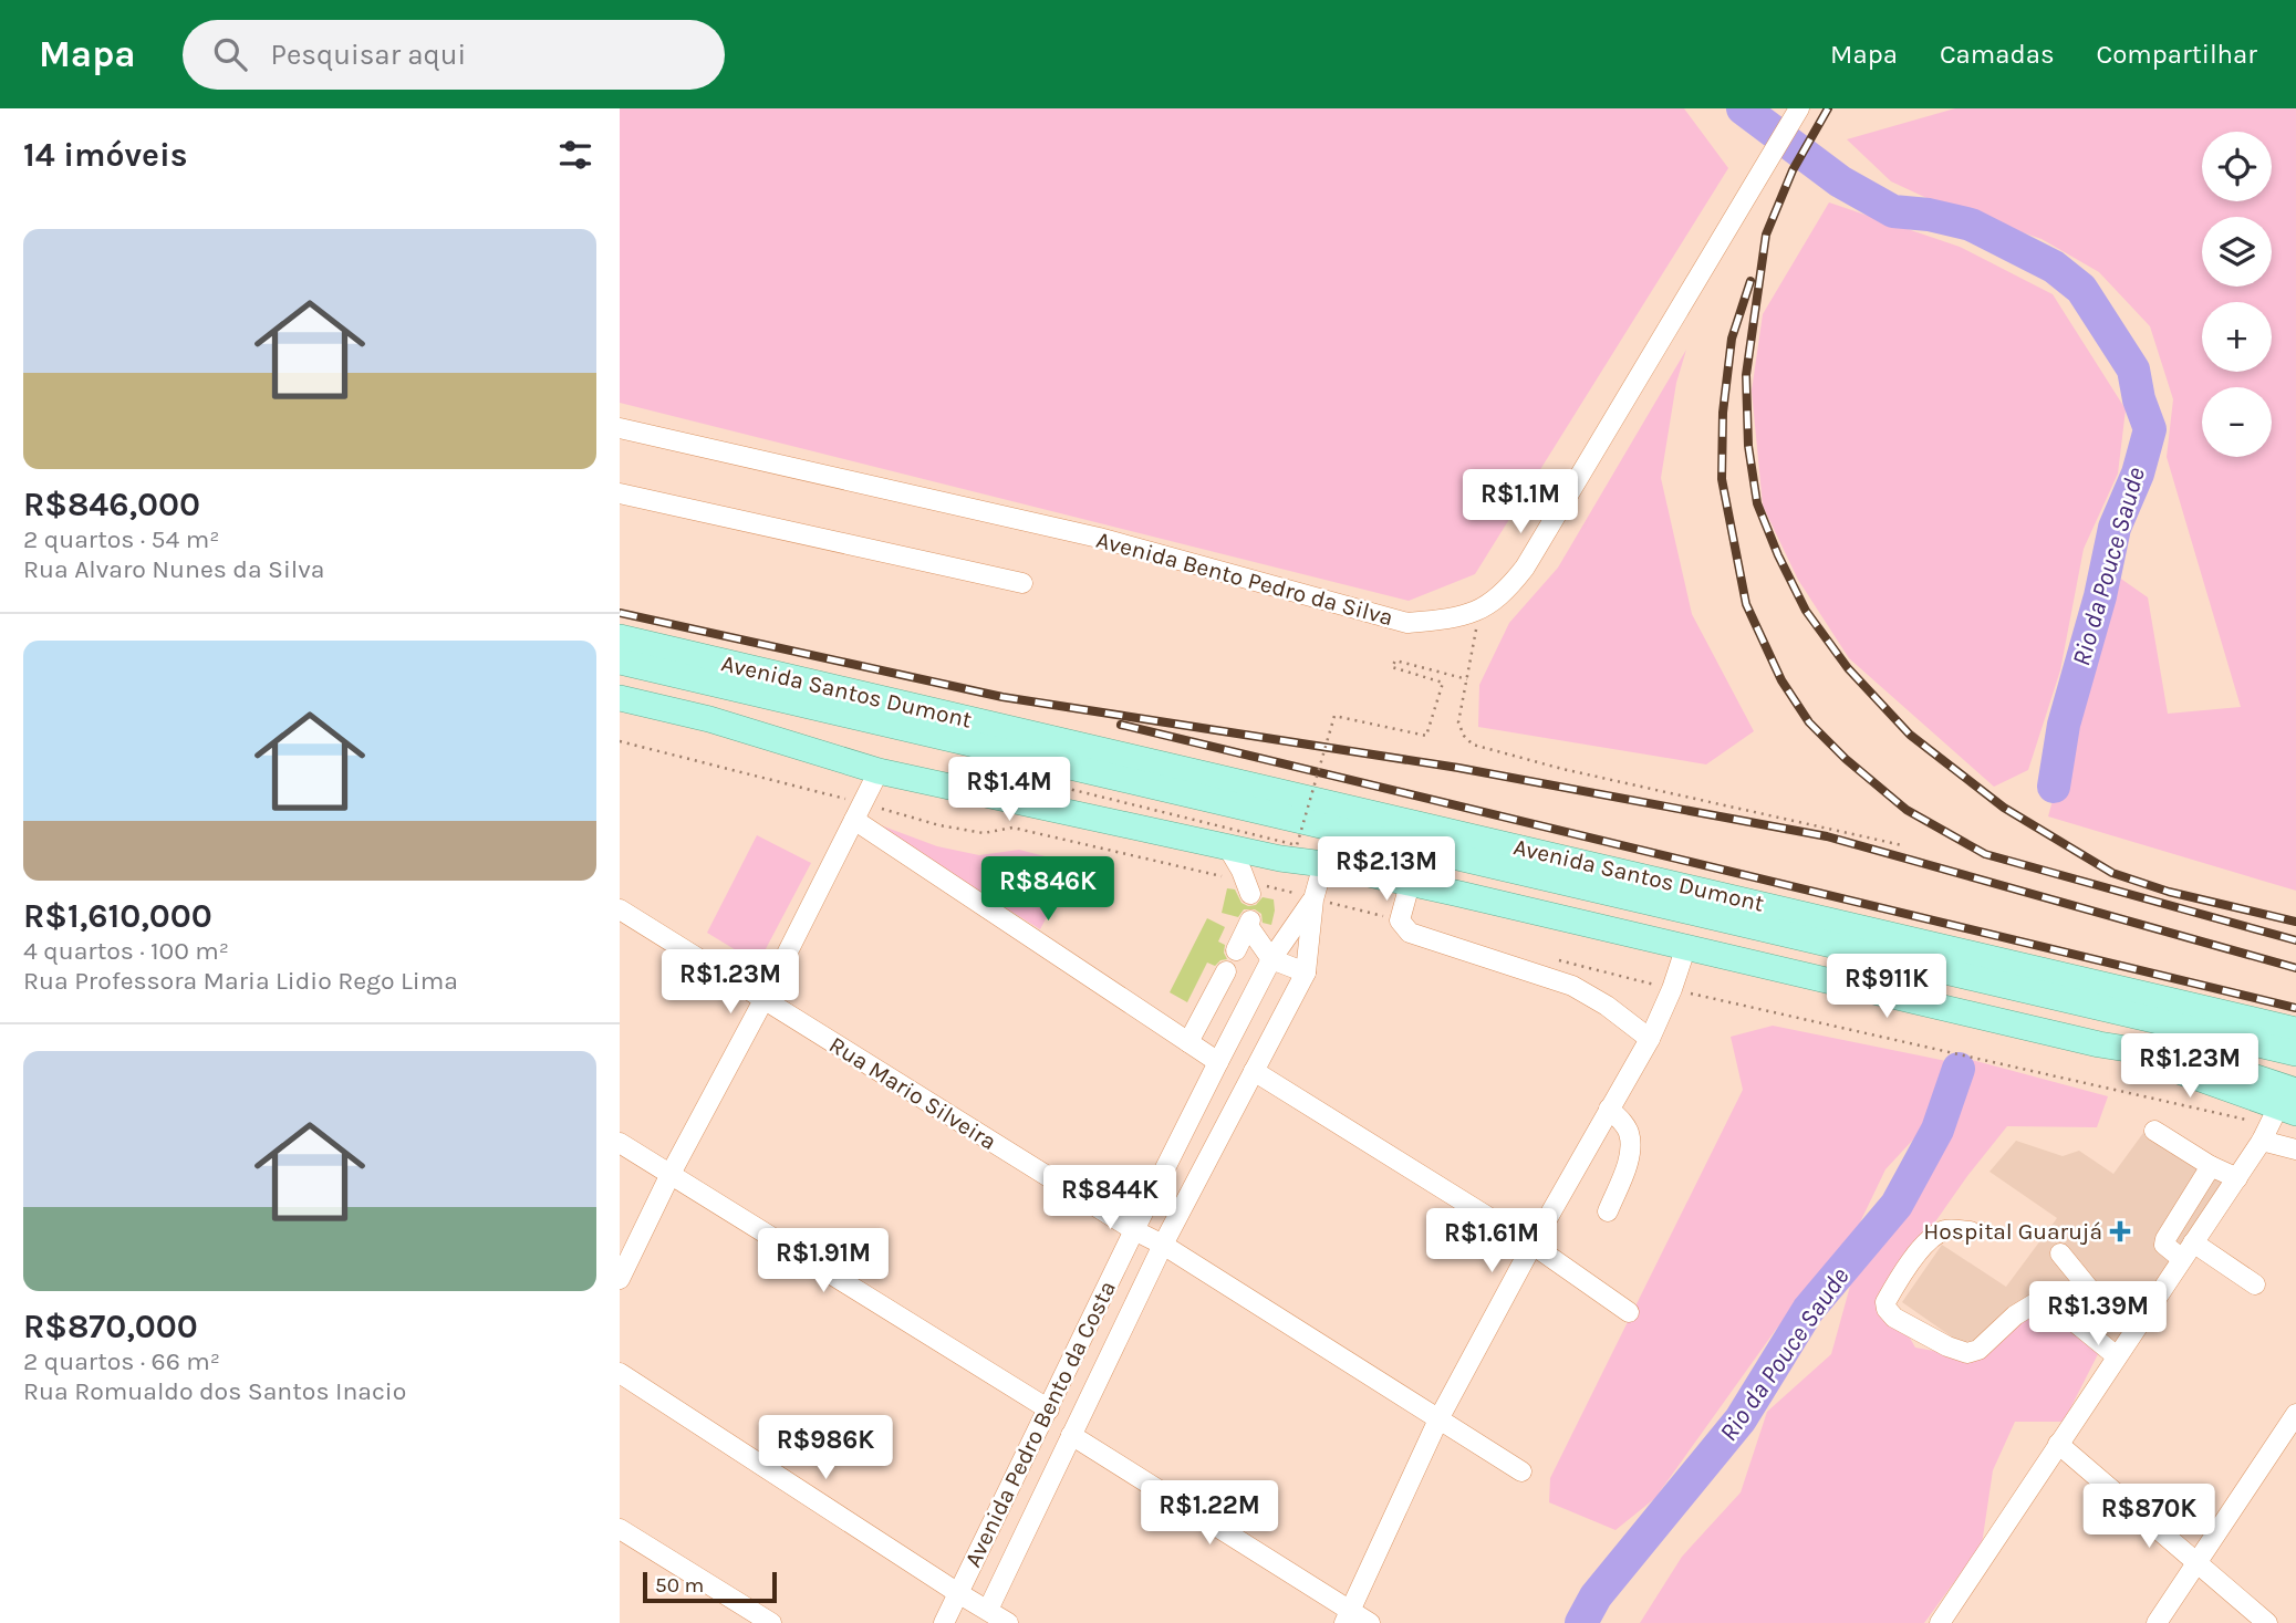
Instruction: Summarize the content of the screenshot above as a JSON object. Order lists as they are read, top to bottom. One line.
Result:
{"streets":{"main road":["Avenida Santos Dumont"],"street":["Avenida Bento Pedro da Silva","Rua Mario Silveira","Avenida Pedro Bento da Costa"]},"crossings":[["Rua Mario Silveira","Avenida Pedro Bento da Costa"]],"water":["Rio da Pouce Saude"],"places":{"health":["Hospital Guarujá"]},"scale_bar":"50 m","page":{"header":"Mapa","search":"Pesquisar aqui","nav":["Mapa","Camadas","Compartilhar"],"heading":"14 imóveis","map_buttons":["+","−"],"list":[{"name":"R$846,000","note":"2 quartos · 54 m² · Rua Alvaro Nunes da Silva"},{"name":"R$1,610,000","note":"4 quartos · 100 m² · Rua Professora Maria Lidio Rego Lima"},{"name":"R$870,000","note":"2 quartos · 66 m² · Rua Romualdo dos Santos Inacio"}],"price":["R$1.1M","R$1.4M","R$2.13M","R$846K","R$1.23M","R$911K","R$1.23M","R$844K","R$1.61M","R$1.91M","R$1.39M","R$986K","R$1.22M","R$870K"],"scale":"50 m"}}
